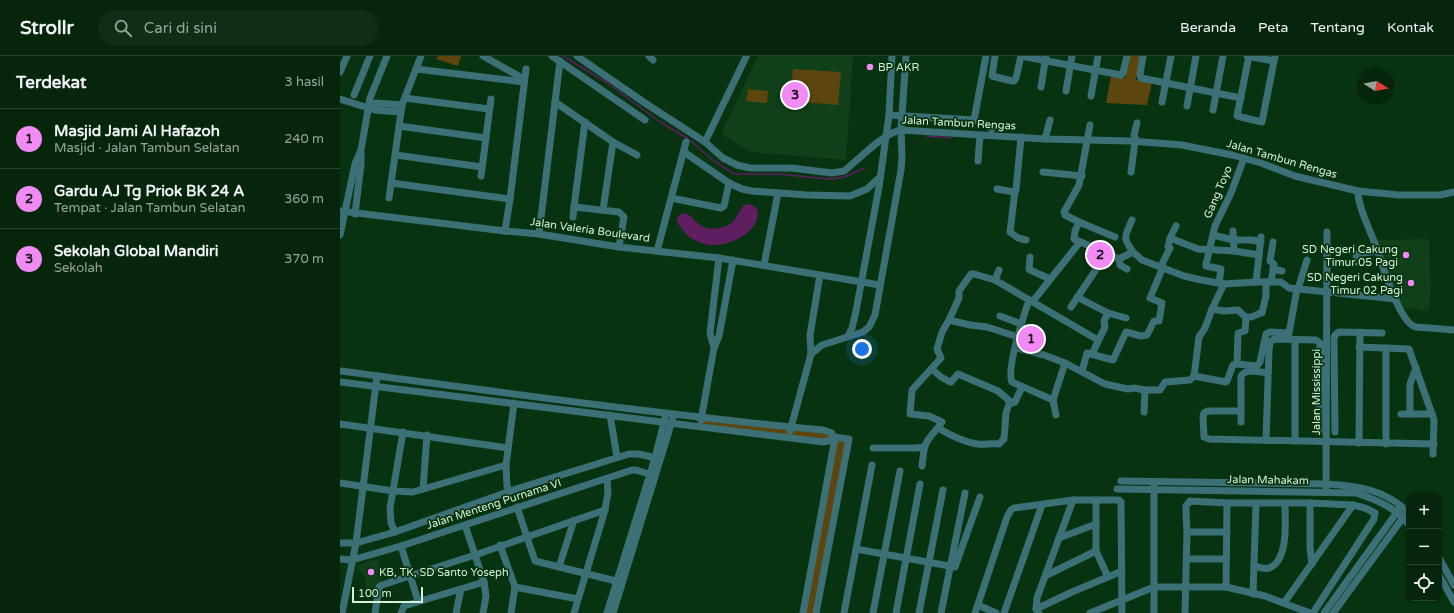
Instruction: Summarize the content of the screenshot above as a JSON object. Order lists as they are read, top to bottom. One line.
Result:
{"streets":{"street":["Jalan Tambun Rengas","Gang Toyo","Jalan Valeria Boulevard","Jalan Mississippi","Jalan Mahakam","Jalan Menteng Purnama VI"]},"crossings":[["Jalan Tambun Rengas","Gang Toyo"],["Jalan Mississippi","Jalan Mahakam"]],"places":["BP AKR","SD Negeri Cakung Timur 05 Pagi","SD Negeri Cakung Timur 02 Pagi","KB, TK, SD Santo Yoseph"],"scale_bar":"100 m","north":"right","page":{"header":"Strollr","search":"Cari di sini","nav":["Beranda","Peta","Tentang","Kontak"],"heading":["Terdekat","3 hasil"],"pins":["3","2","1"],"list":[{"mark":"1","name":"Masjid Jami Al Hafazoh","note":"Masjid · Jalan Tambun Selatan","value":"240 m"},{"mark":"2","name":"Gardu AJ Tg Priok BK 24 A","note":"Tempat · Jalan Tambun Selatan","value":"360 m"},{"mark":"3","name":"Sekolah Global Mandiri","note":"Sekolah","value":"370 m"}],"map_buttons":["+","−"],"scale":"100 m"}}
